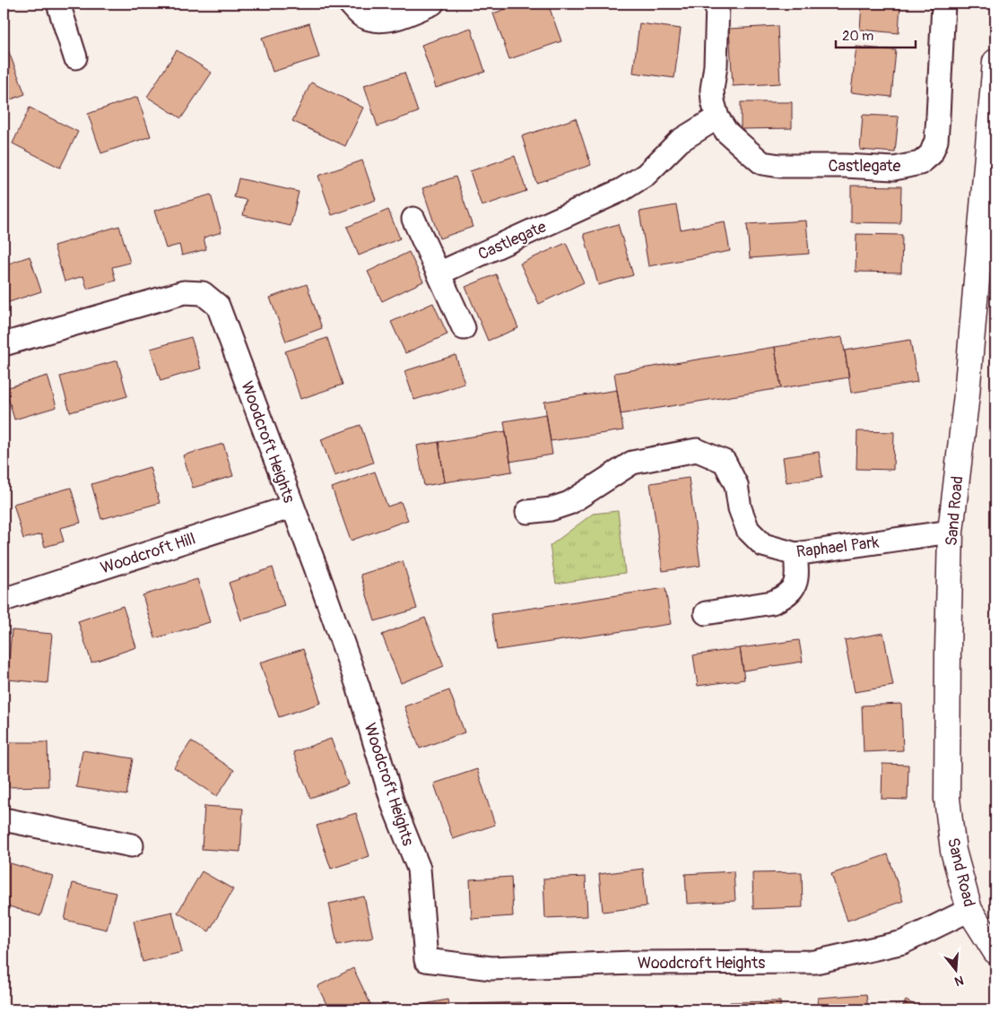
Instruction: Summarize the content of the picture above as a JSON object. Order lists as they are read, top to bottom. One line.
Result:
{"streets":{"street":["Castlegate","Woodcroft Heights","Sand Road","Raphael Park","Woodcroft Hill"]},"crossings":[["Woodcroft Heights","Sand Road"],["Woodcroft Heights","Woodcroft Hill"],["Sand Road","Raphael Park"]],"scale_bar":"20 m","north":"bottom"}
